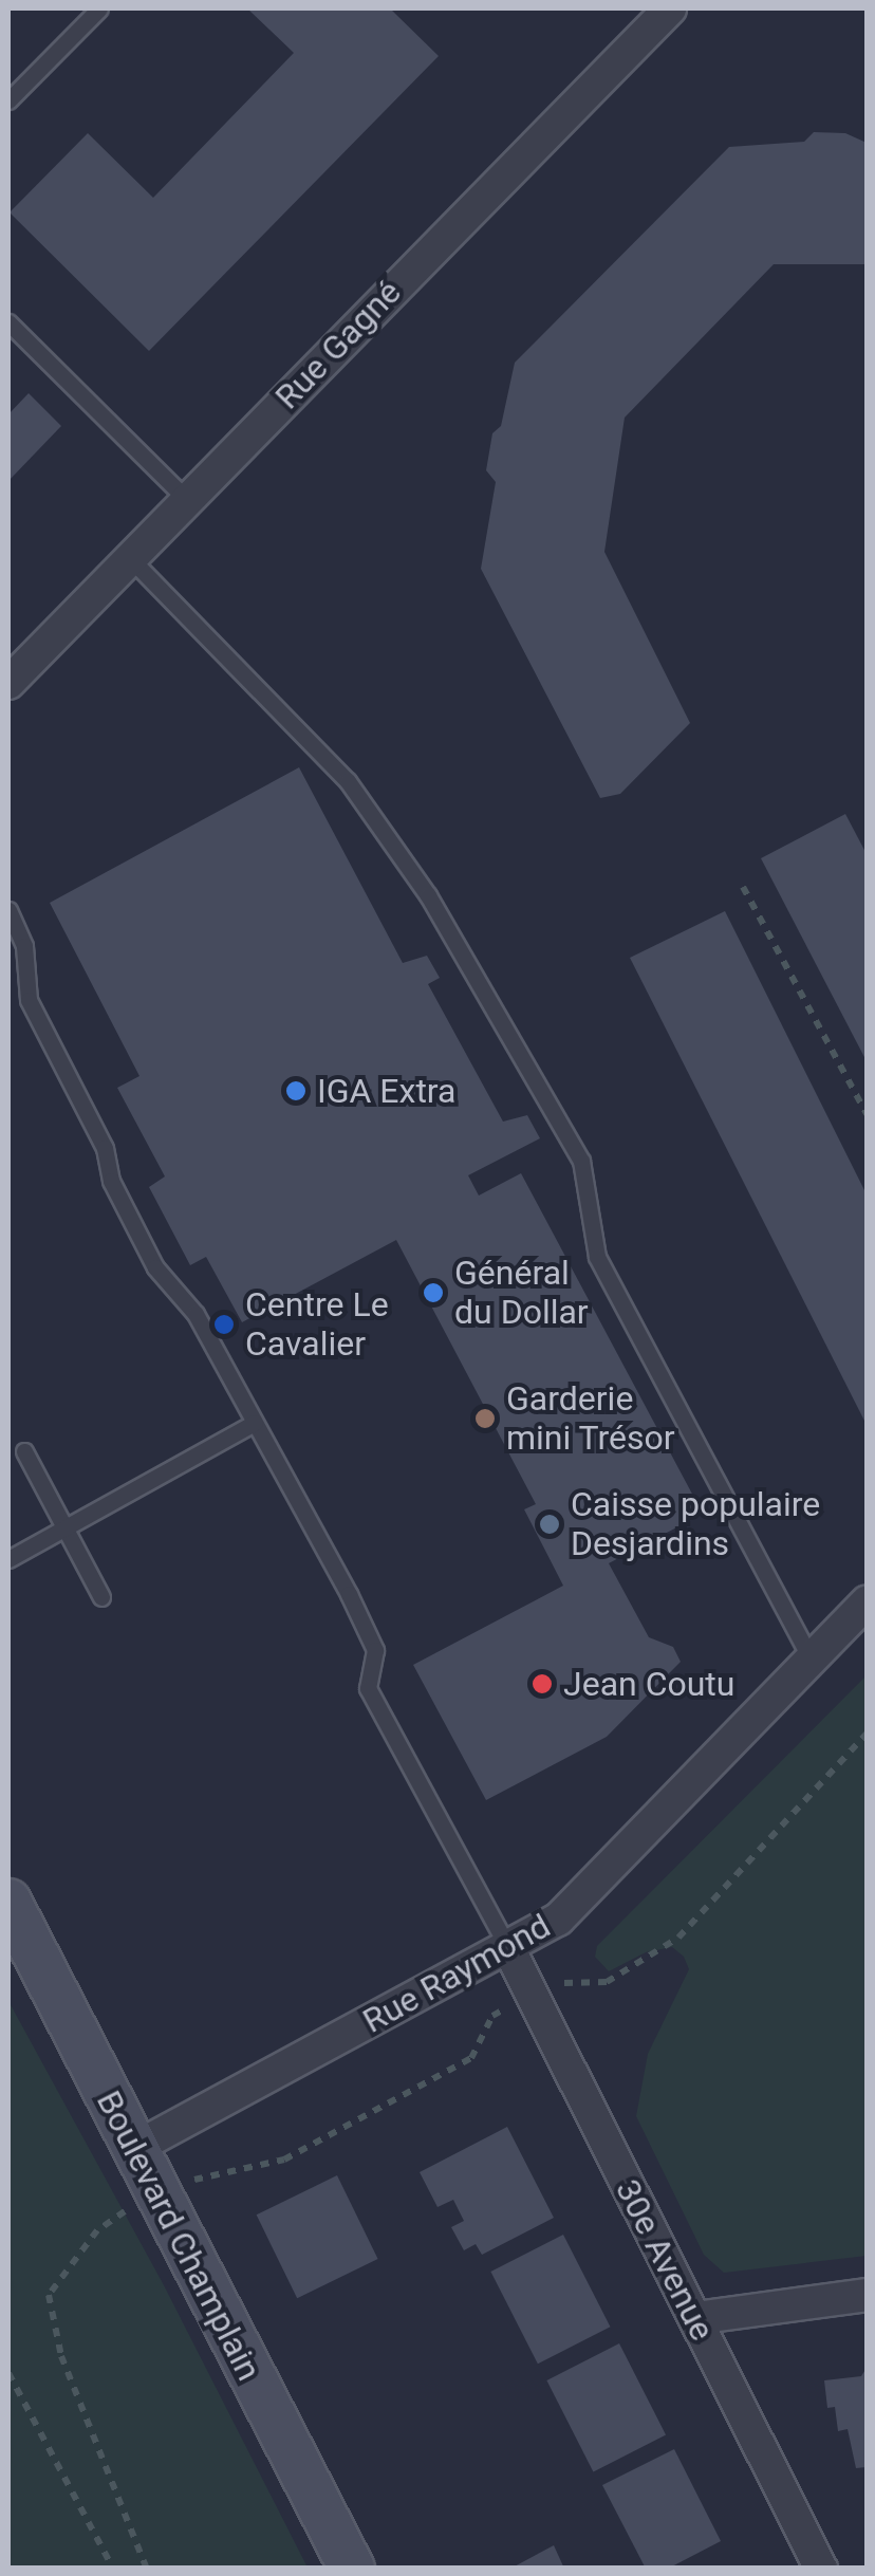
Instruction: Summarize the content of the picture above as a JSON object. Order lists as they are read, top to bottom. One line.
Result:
{"streets":{"main road":["Boulevard Champlain"],"street":["Rue Gagné","Rue Raymond","30e Avenue"]},"crossings":[["Rue Raymond","Boulevard Champlain"],["Rue Raymond","30e Avenue"]],"places":["IGA Extra","Général du Dollar","Centre Le Cavalier","Garderie mini Trésor","Caisse populaire Desjardins","Jean Coutu"]}
